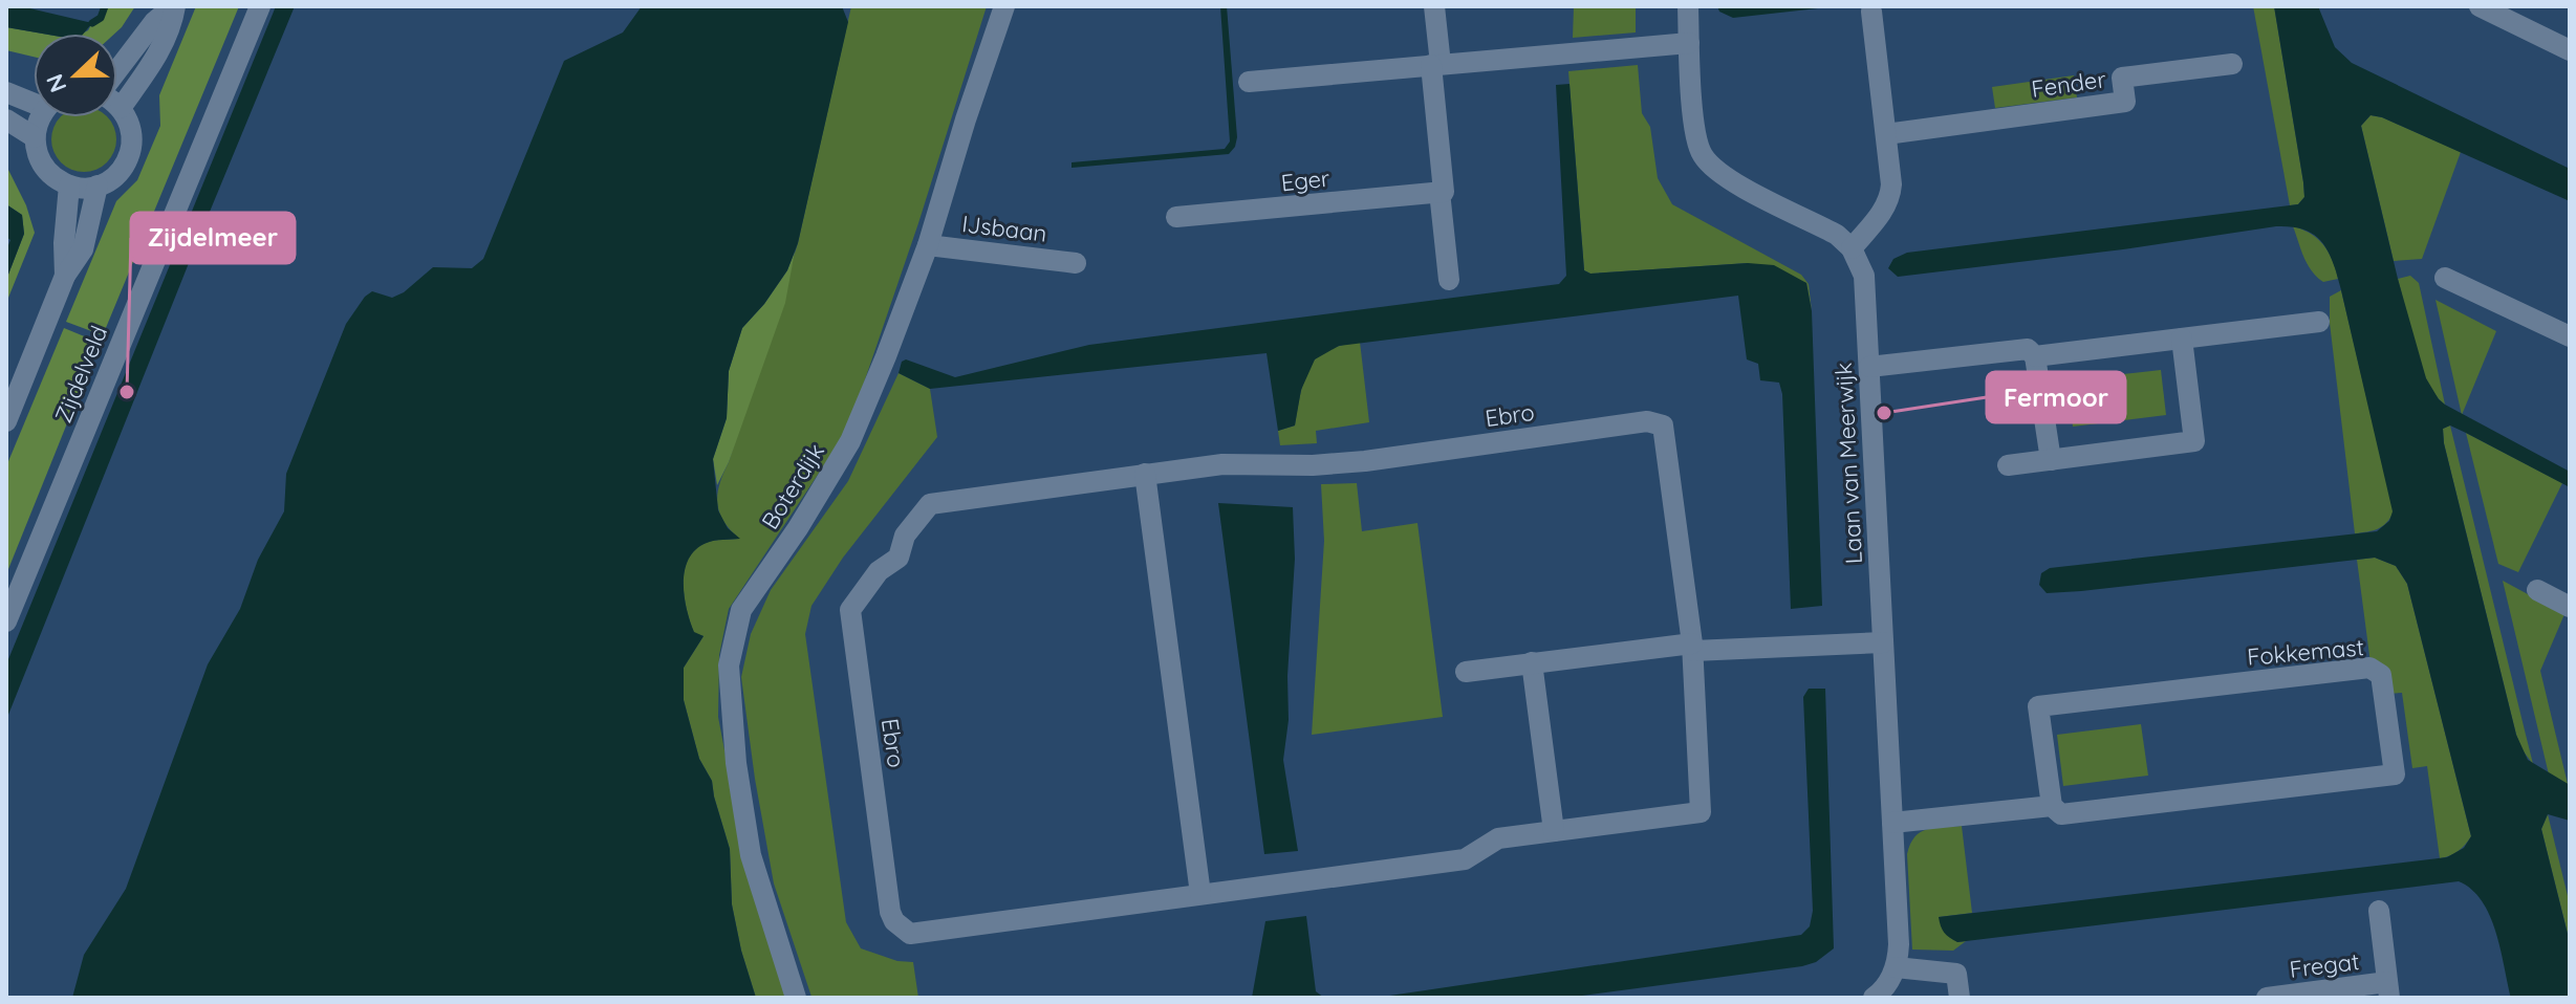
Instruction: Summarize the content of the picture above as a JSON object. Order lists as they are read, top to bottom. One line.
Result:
{"streets":{"street":["Fender","Eger","IJsbaan","Zijdelveld","Ebro","Laan van Meerwijk","Boterdijk","Fokkemast","Fregat"]},"crossings":[["IJsbaan","Boterdijk"],["Laan van Meerwijk","Fokkemast"]],"places":["Zijdelmeer","Fermoor"],"north":"left"}
